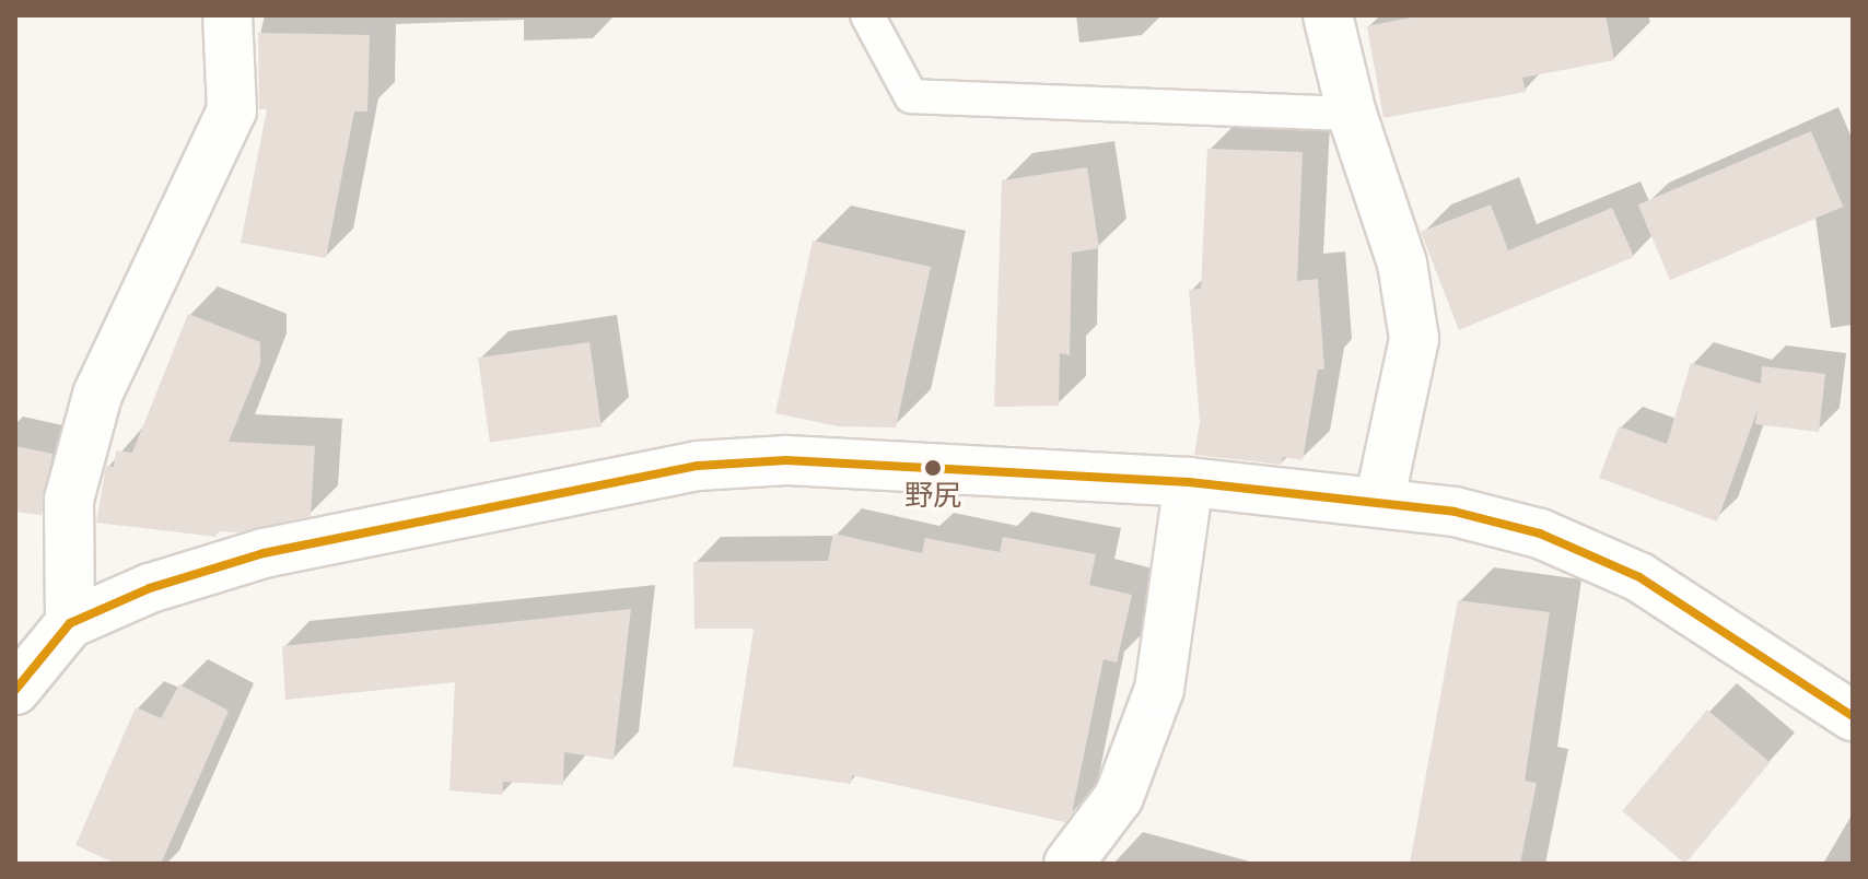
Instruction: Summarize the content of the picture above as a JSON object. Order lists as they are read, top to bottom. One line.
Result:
{"places":["野尻"]}
